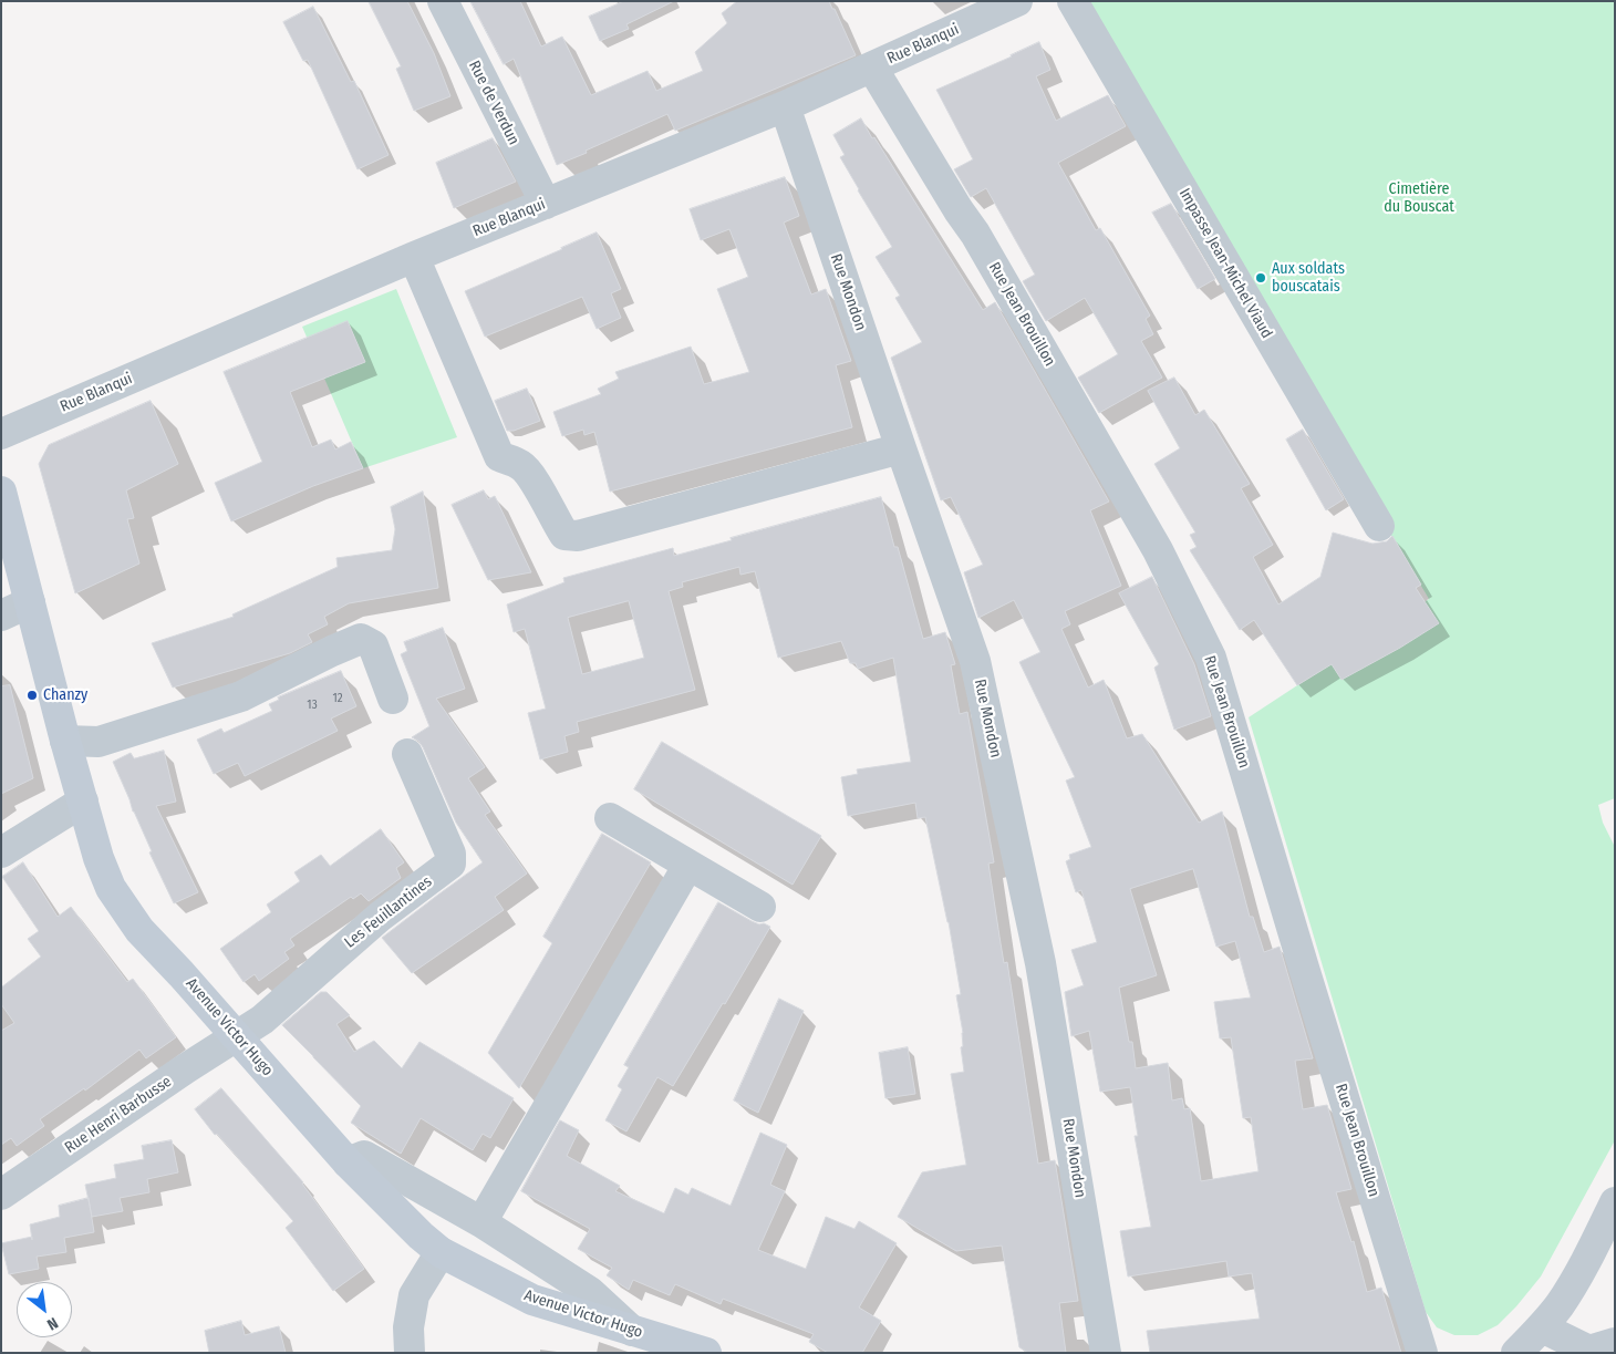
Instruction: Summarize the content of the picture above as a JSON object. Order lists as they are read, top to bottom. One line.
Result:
{"streets":{"street":["Rue Blanqui","Rue de Verdun","Impasse Jean-Michel Viaud","Rue Mondon","Rue Jean Brouillon","Les Feuillantines","Avenue Victor Hugo","Rue Henri Barbusse"]},"crossings":[["Rue Blanqui","Rue de Verdun"],["Rue Blanqui","Rue Mondon"],["Rue Blanqui","Rue Jean Brouillon"],["Les Feuillantines","Avenue Victor Hugo"],["Les Feuillantines","Rue Henri Barbusse"],["Avenue Victor Hugo","Rue Henri Barbusse"]],"parks":["Cimetière du Bouscat"],"places":["Aux soldats bouscatais","Chanzy"],"house_numbers":["12","13"],"north":"bottom right"}
